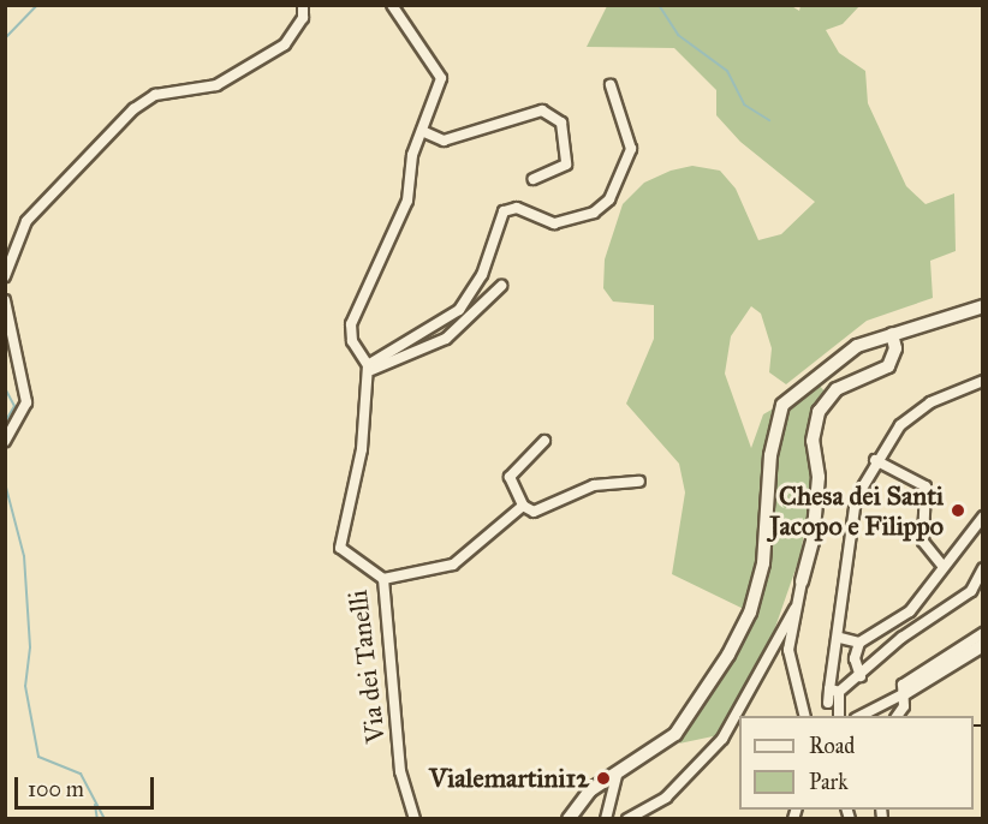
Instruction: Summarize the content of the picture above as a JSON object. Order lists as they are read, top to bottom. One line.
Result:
{"streets":{"street":["Via dei Tanelli"]},"places":["Chesa dei Santi Jacopo e Filippo","Vialemartini12"],"legend":["Road","Park"],"scale_bar":"100 m"}
